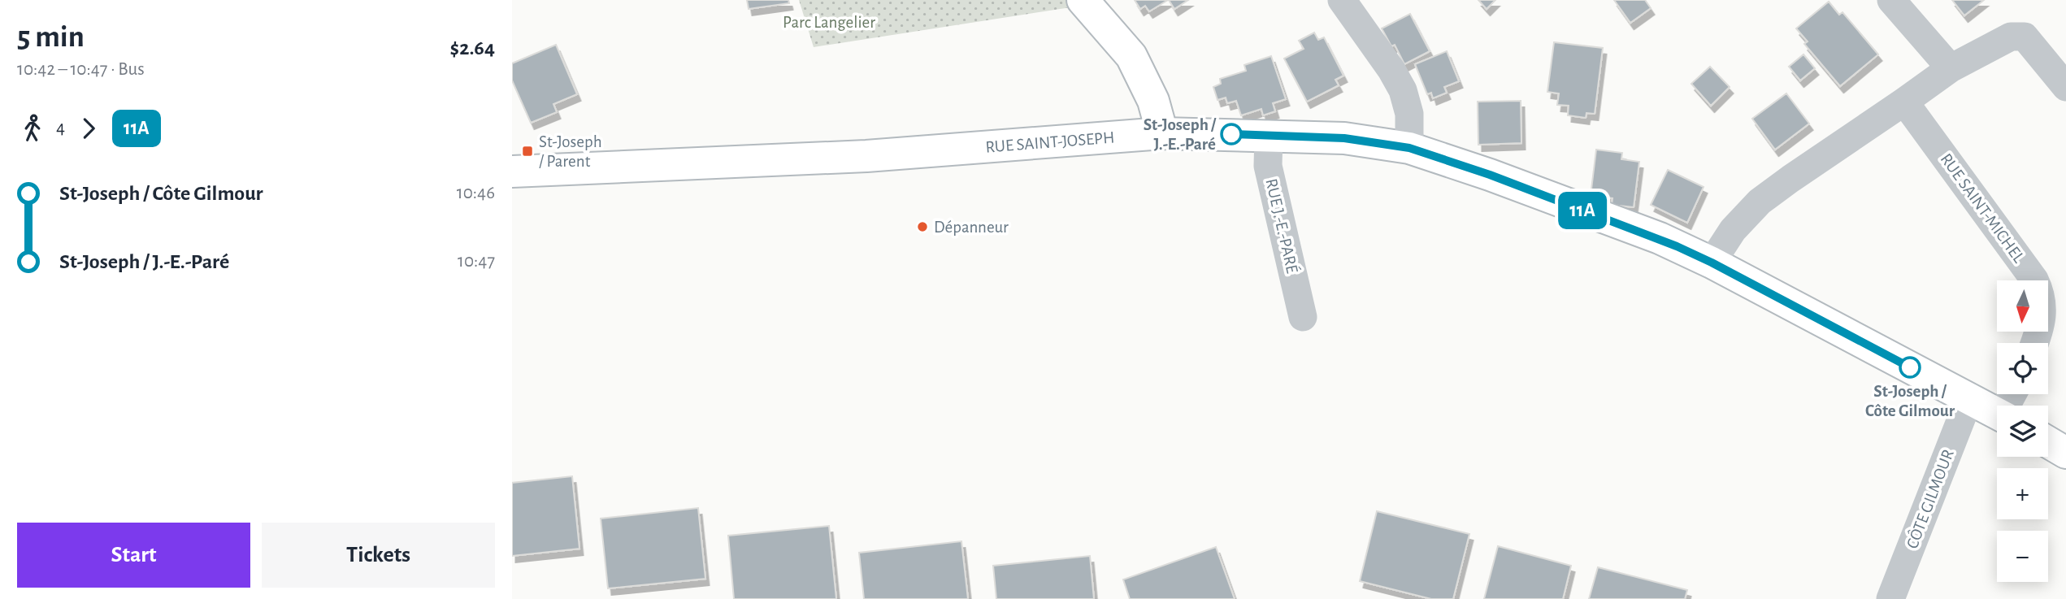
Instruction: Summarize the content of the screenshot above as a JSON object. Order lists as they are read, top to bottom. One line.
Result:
{"streets":{"street":["RUE SAINT-JOSEPH","RUE SAINT-MICHEL","RUE J.-E.-PARÉ","CÔTE GILMOUR"]},"crossings":[["RUE SAINT-JOSEPH","RUE J.-E.-PARÉ"],["RUE SAINT-JOSEPH","CÔTE GILMOUR"]],"parks":["Parc Langelier"],"places":{"other":["St-Joseph / J.-E.-Paré","Dépanneur","St-Joseph / Côte Gilmour"],"transit":["St-Joseph / Parent"]},"lines":["bus line 11A"],"north":"bottom","page":{"heading":["5 min","10:42 – 10:47 · Bus","$2.64"],"on_map":"11A","legs":["4","11A"],"list":[{"name":"St-Joseph / Côte Gilmour","value":"10:46"},{"name":"St-Joseph / J.-E.-Paré","value":"10:47"}],"map_buttons":["+","−"],"buttons":["Start","Tickets"]}}
